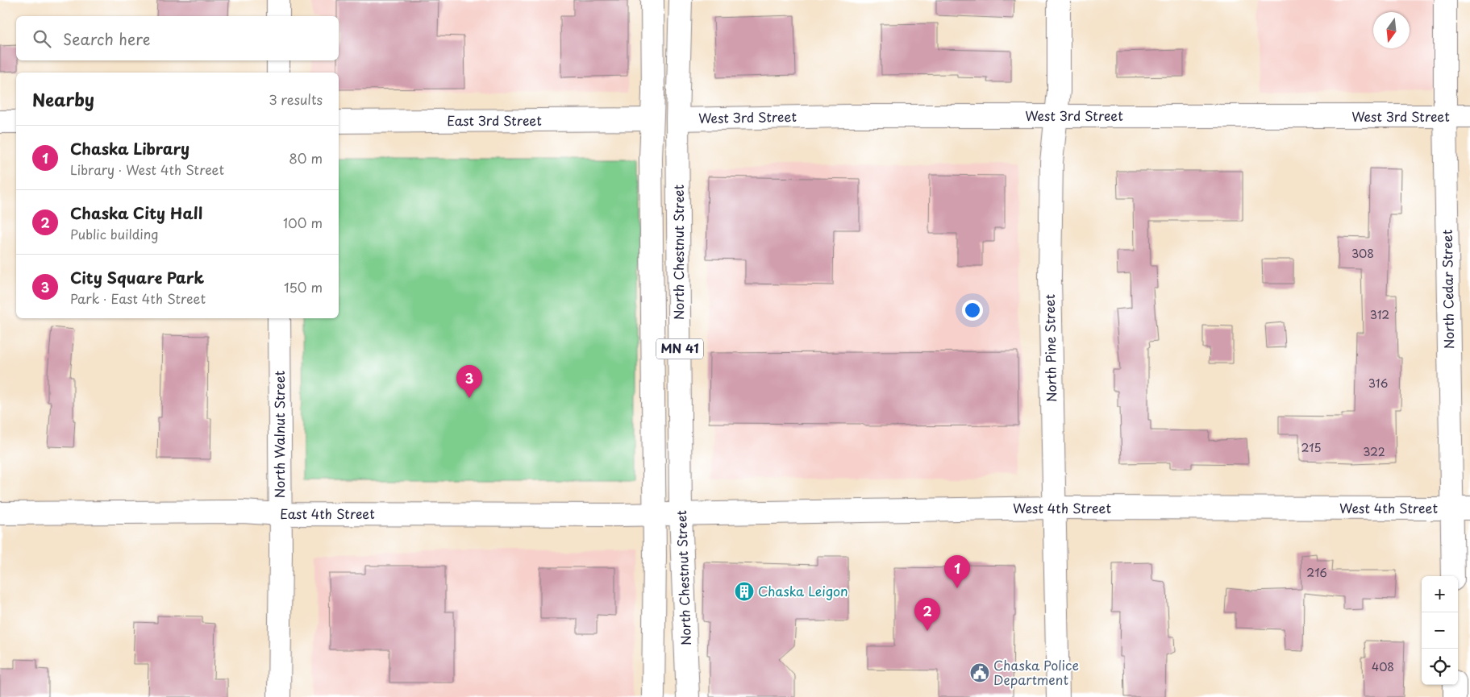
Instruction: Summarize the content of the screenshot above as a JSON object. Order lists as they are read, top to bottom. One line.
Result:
{"streets":{"street":["West 3rd Street","East 3rd Street","North Chestnut Street","North Cedar Street","North Pine Street","MN 41","North Walnut Street","West 4th Street","East 4th Street"]},"crossings":[["West 3rd Street","North Chestnut Street"],["West 3rd Street","North Cedar Street"],["West 3rd Street","North Pine Street"],["East 3rd Street","North Chestnut Street"],["North Chestnut Street","West 4th Street"],["North Chestnut Street","East 4th Street"],["North Cedar Street","West 4th Street"],["North Pine Street","West 4th Street"],["North Walnut Street","East 4th Street"],["West 4th Street","East 4th Street"]],"places":{"building":["Chaska Leigon"],"public building":["Chaska Police Department"]},"house_numbers":["308","312","316","215","322","216","408"],"north":"bottom","page":{"search":"Search here","heading":["Nearby","3 results"],"list":[{"mark":"1","name":"Chaska Library","note":"Library · West 4th Street","value":"80 m"},{"mark":"2","name":"Chaska City Hall","note":"Public building","value":"100 m"},{"mark":"3","name":"City Square Park","note":"Park · East 4th Street","value":"150 m"}],"pins":["3","1","2"],"map_buttons":["+","−"]}}
